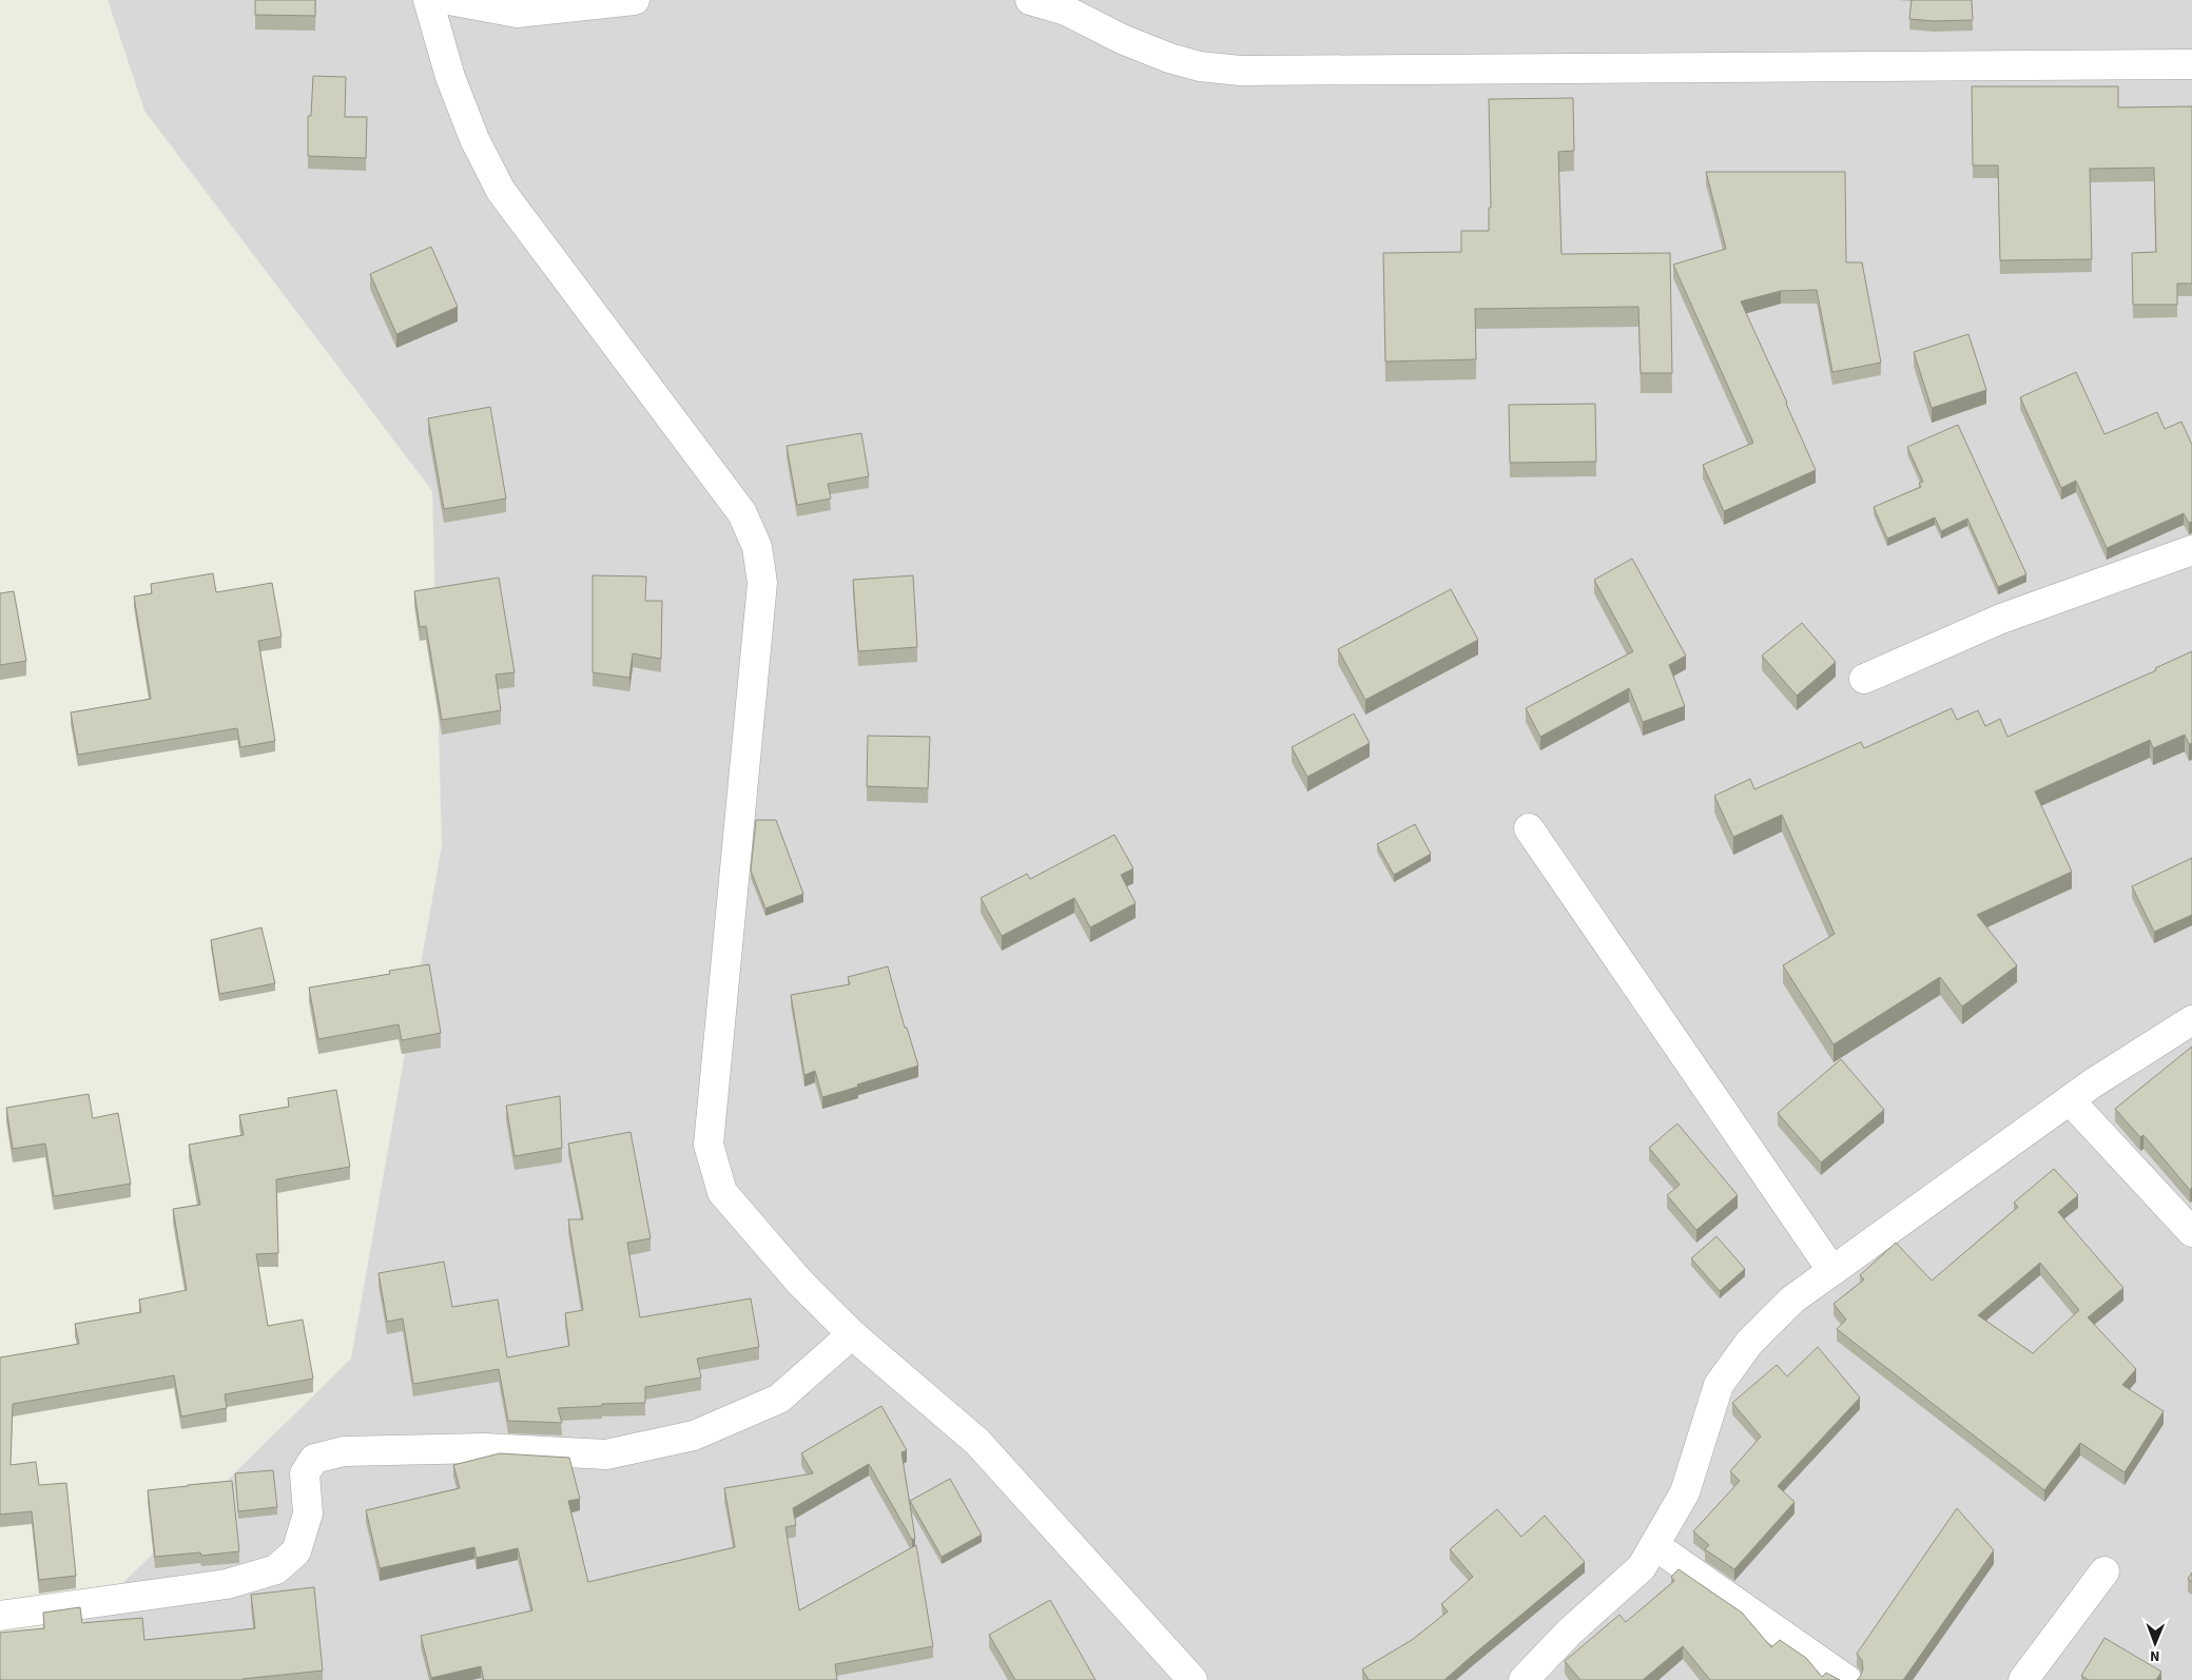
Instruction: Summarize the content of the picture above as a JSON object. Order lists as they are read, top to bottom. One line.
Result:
{"north":"bottom"}
